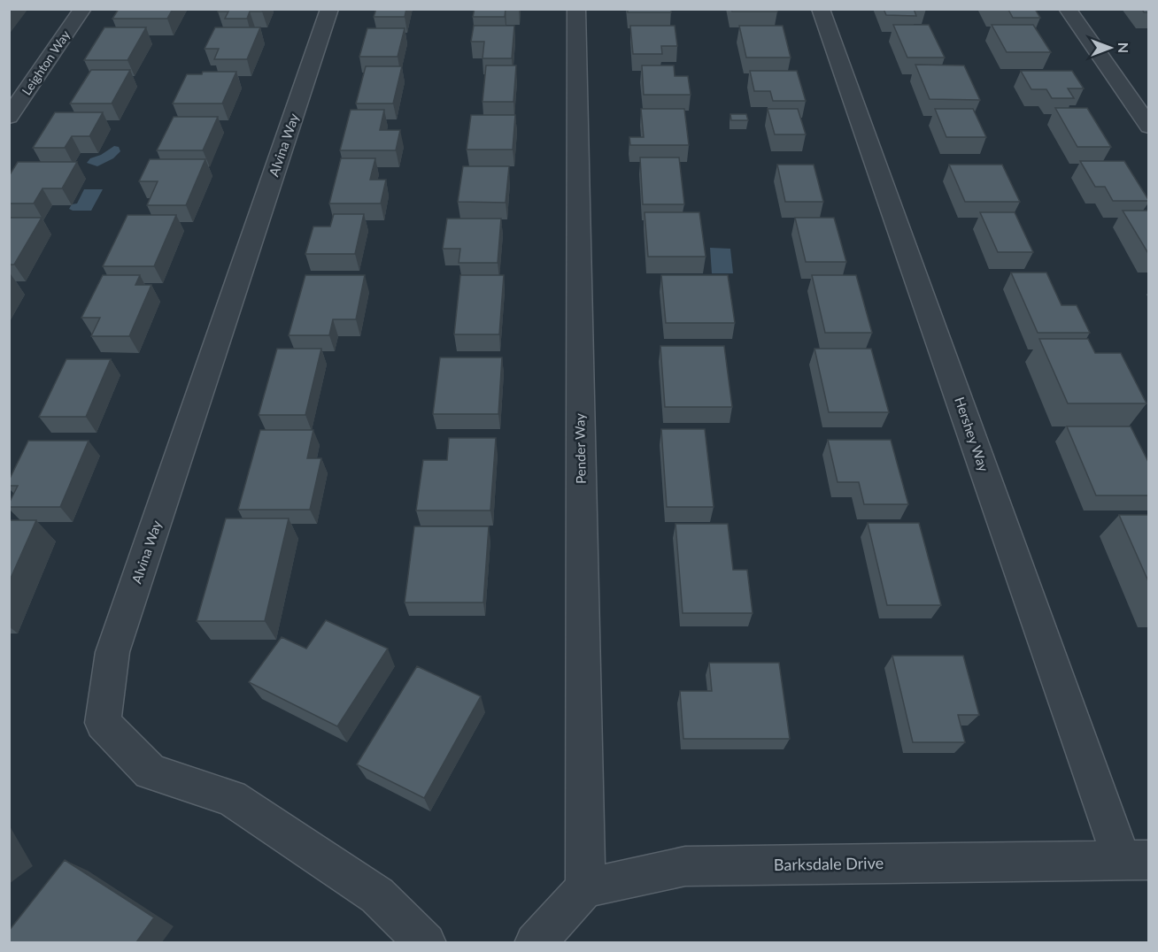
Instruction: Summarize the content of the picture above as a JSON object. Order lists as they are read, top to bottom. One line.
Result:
{"streets":{"street":["Leighton Way","Alvina Way","Hershey Way","Pender Way","Barksdale Drive"]},"crossings":[["Hershey Way","Barksdale Drive"],["Pender Way","Barksdale Drive"]],"north":"right"}
